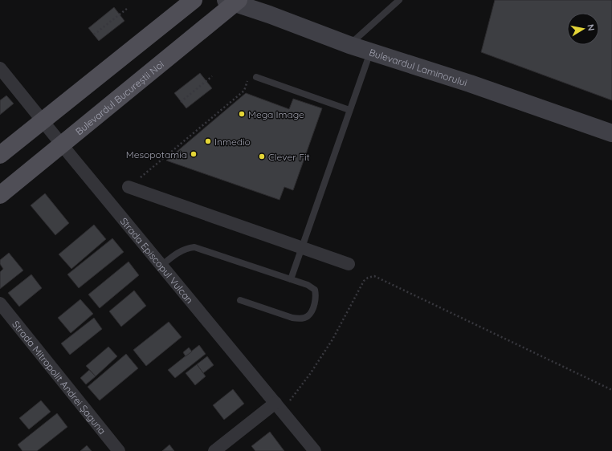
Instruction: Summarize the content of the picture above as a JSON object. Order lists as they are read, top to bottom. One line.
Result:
{"streets":{"main road":["Bulevardul Bucureștii Noi"],"street":["Bulevardul Laminorului","Strada Episcopul Vulcan","Strada Mitropolit Andrei Șaguna"]},"crossings":[["Bulevardul Laminorului","Bulevardul Bucureștii Noi"],["Bulevardul Bucureștii Noi","Strada Episcopul Vulcan"]],"places":["Mega Image","Inmedio","Mesopotamia","Clever Fit"],"north":"right"}
